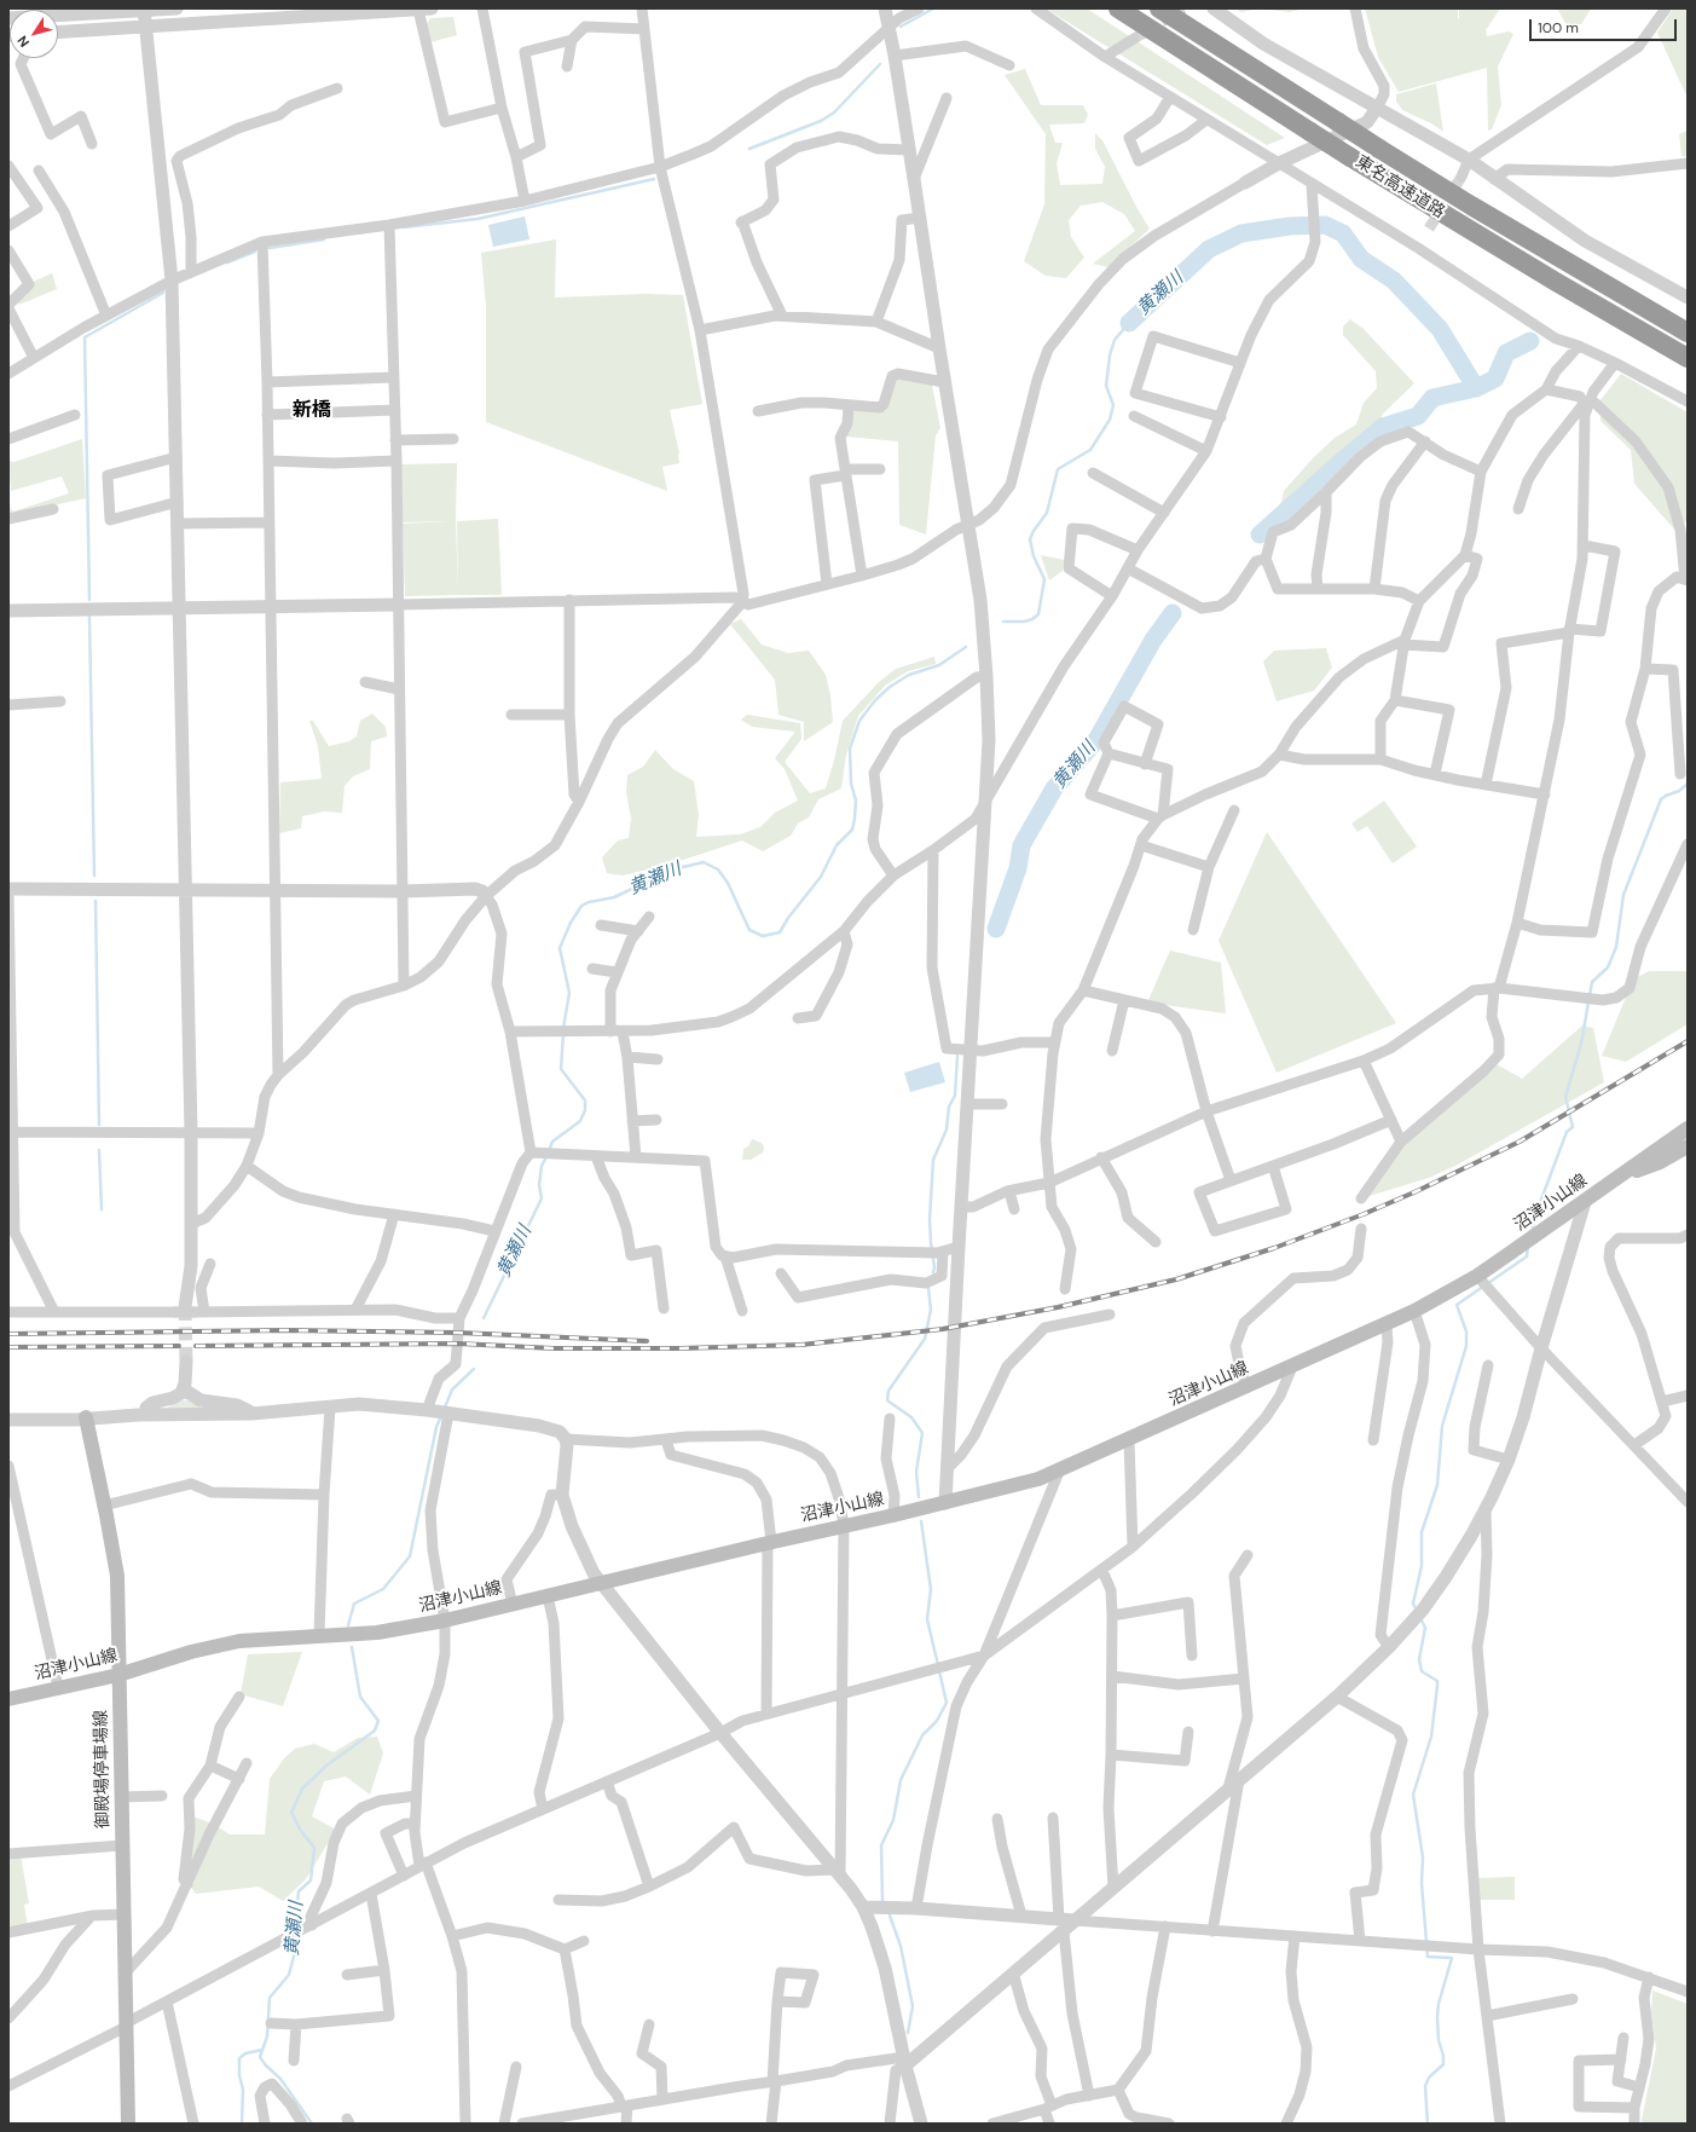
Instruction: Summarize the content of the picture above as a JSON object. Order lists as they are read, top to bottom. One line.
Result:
{"streets":{"highway":["東名高速道路"],"main road":["沼津小山線","御殿場停車場線"]},"crossings":[["沼津小山線","御殿場停車場線"]],"districts":["新橋"],"water":["黄瀬川"],"scale_bar":"100 m","north":"bottom left"}
